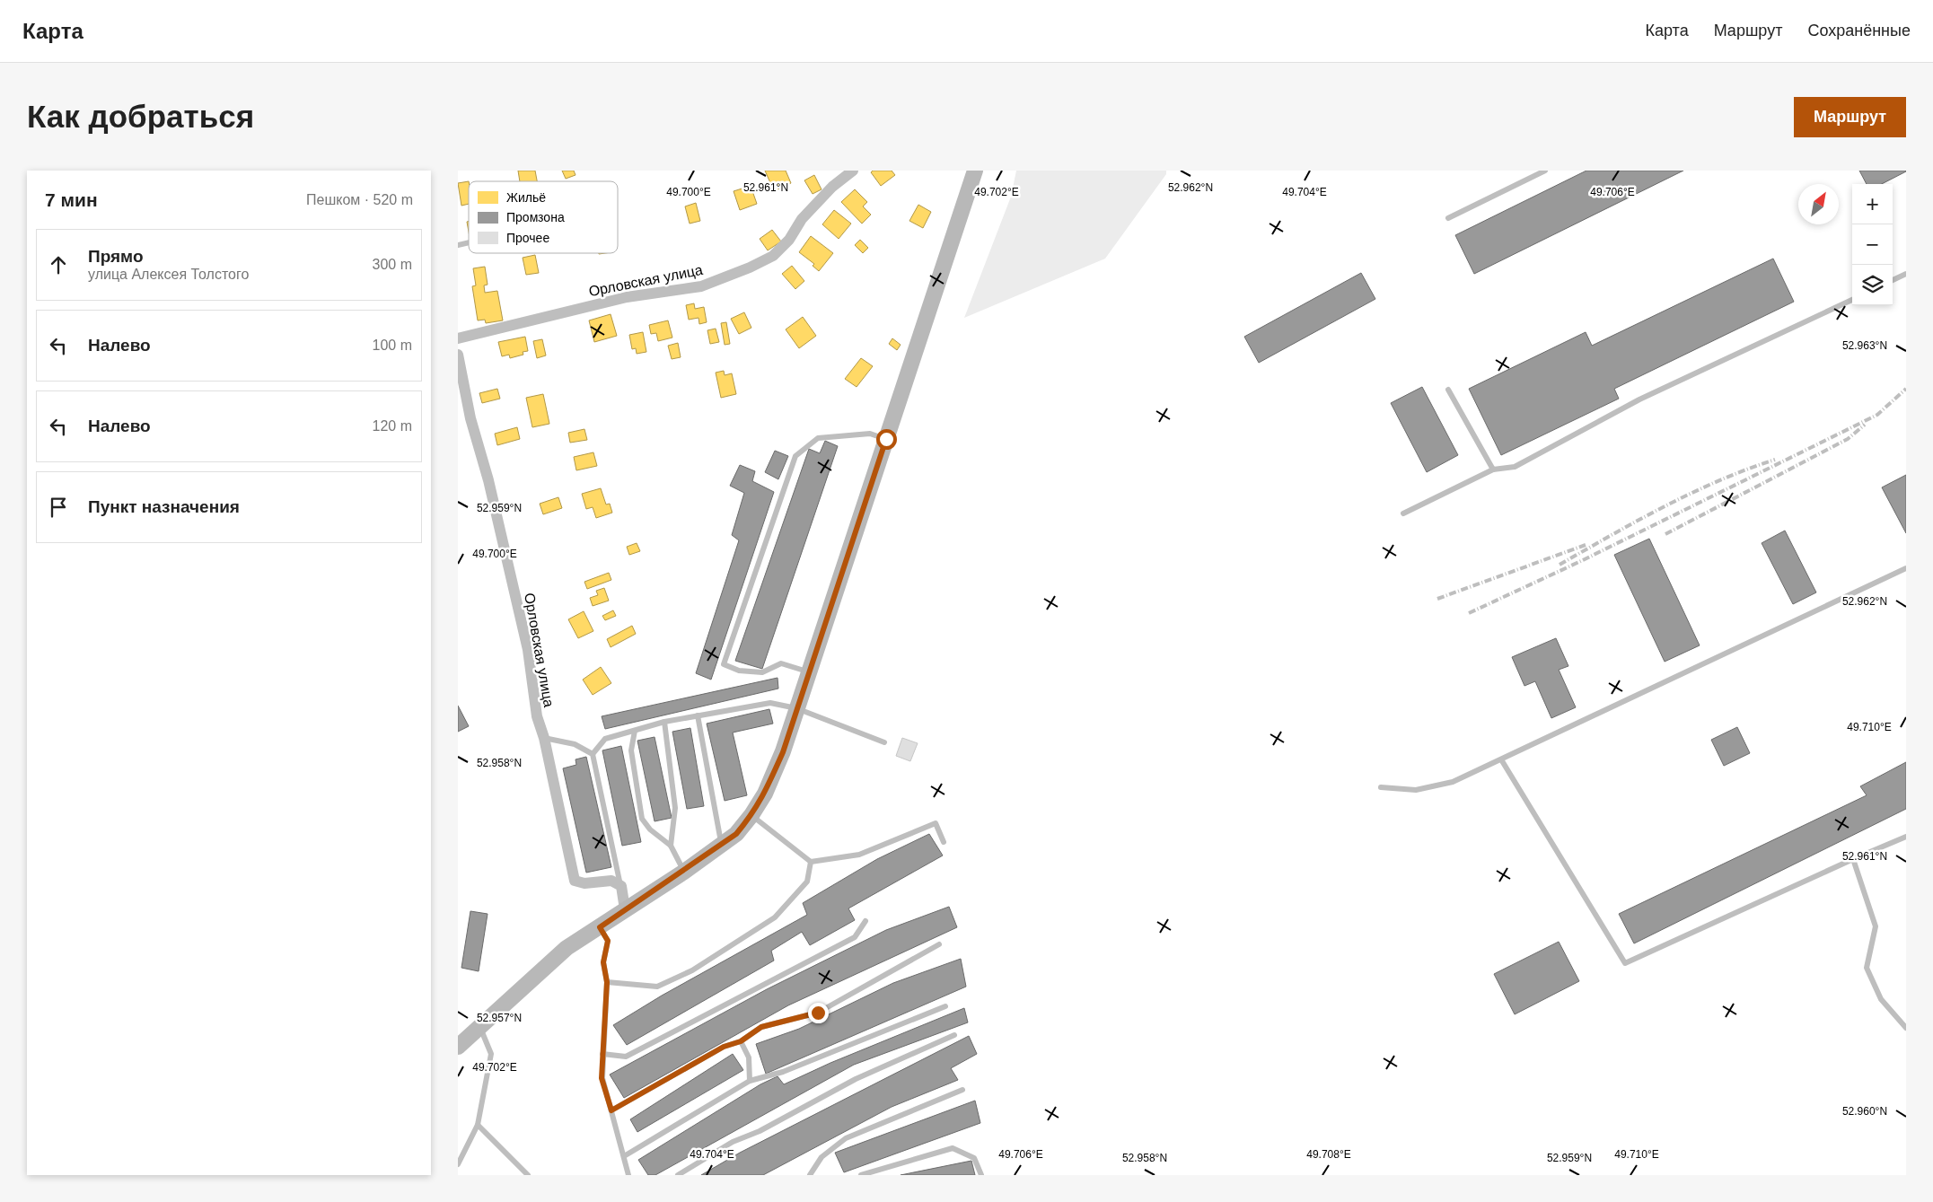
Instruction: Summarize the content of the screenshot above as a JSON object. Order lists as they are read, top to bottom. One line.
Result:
{"streets":{"street":["Орловская улица"]},"legend":["Жильё","Промзона","Прочее"],"north":"top right","page":{"header":"Карта","nav":["Карта","Маршрут","Сохранённые"],"buttons":"Маршрут","title":"Как добраться","heading":["7 мин","Пешком · 520 m"],"map_buttons":["+","−"],"list":[["Прямо","улица Алексея Толстого","300 m"],["Налево","100 m"],["Налево","120 m"],"Пункт назначения"]},"coordinates":["52.961°N","52.962°N","49.700°E","49.702°E","49.704°E","49.706°E","52.963°N","52.959°N","49.710°E","52.958°N","52.957°N","52.960°N","49.708°E"]}
